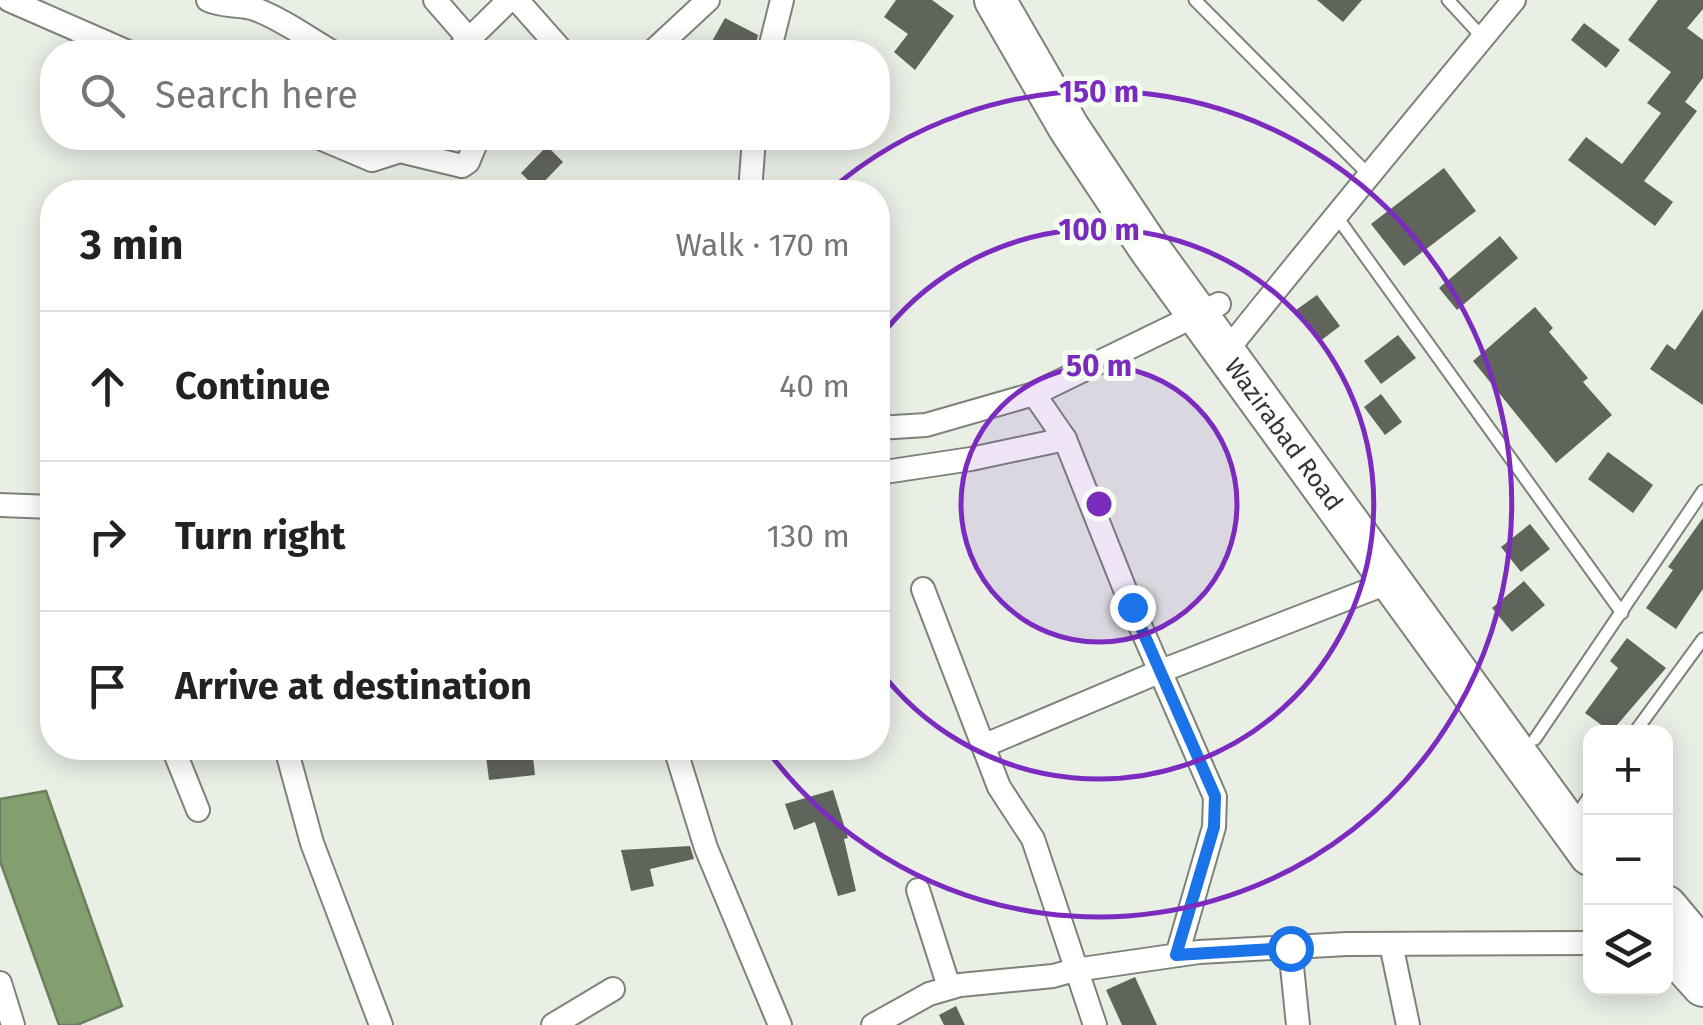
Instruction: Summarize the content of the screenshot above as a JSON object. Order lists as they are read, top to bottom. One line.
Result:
{"streets":{"highway":["Wazirabad Road"]},"page":{"search":"Search here","heading":["3 min","Walk · 170 m"],"list":[["Continue","40 m"],["Turn right","130 m"],"Arrive at destination"],"map_buttons":["+","−"]},"rings":["150 m","100 m","50 m"]}
